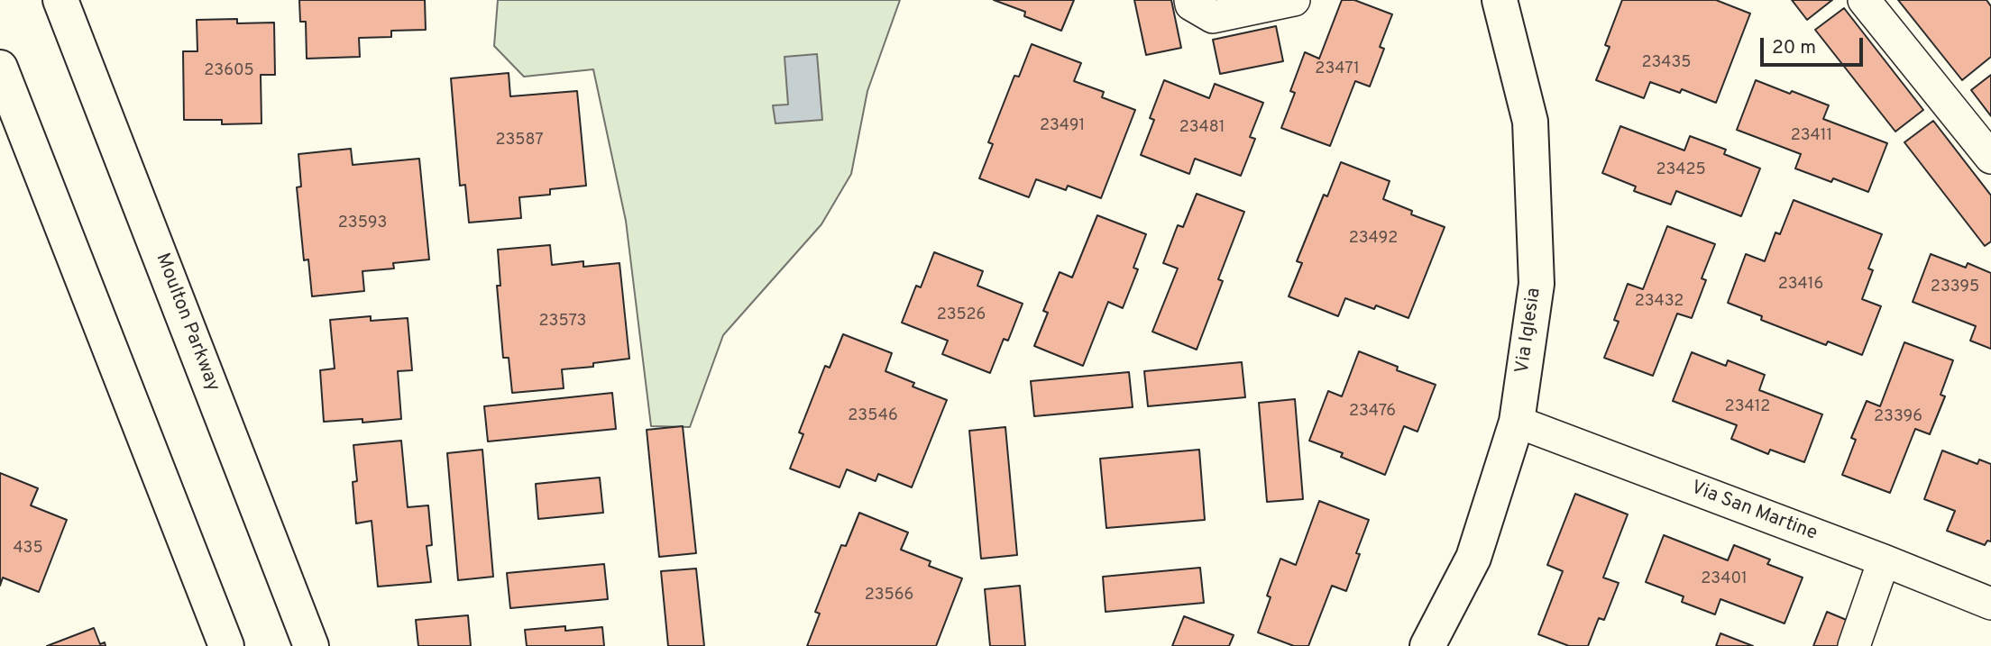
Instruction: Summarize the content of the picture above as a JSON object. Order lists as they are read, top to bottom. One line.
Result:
{"streets":{"main road":["Moulton Parkway","Via Iglesia"],"street":["Via San Martine"]},"crossings":[["Via Iglesia","Via San Martine"]],"house_numbers":["23435","23471","23605","23491","23481","23411","23587","23425","23593","23492","23416","23395","23432","23526","23573","23412","23476","23546","23396","435","23401","23566"],"scale_bar":"20 m"}
